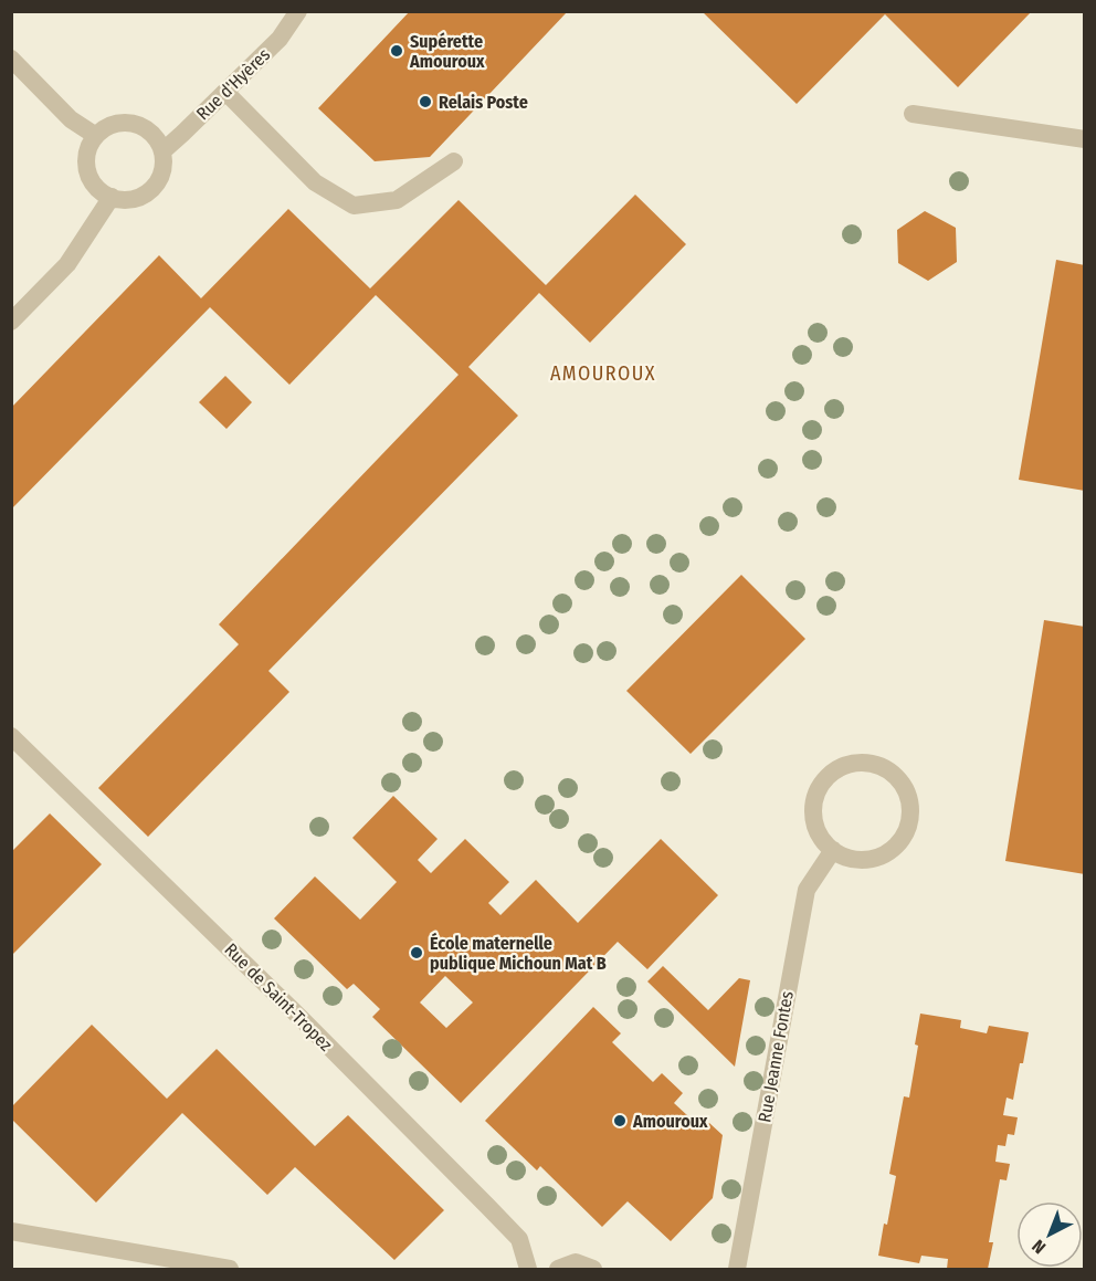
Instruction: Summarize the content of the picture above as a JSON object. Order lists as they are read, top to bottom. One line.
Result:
{"streets":{"street":["Rue d'Hyères","Rue de Saint-Tropez","Rue Jeanne Fontes"]},"districts":["AMOUROUX"],"places":["Supérette Amouroux","Relais Poste","École maternelle publique Michoun Mat B","Amouroux"],"north":"bottom left"}
